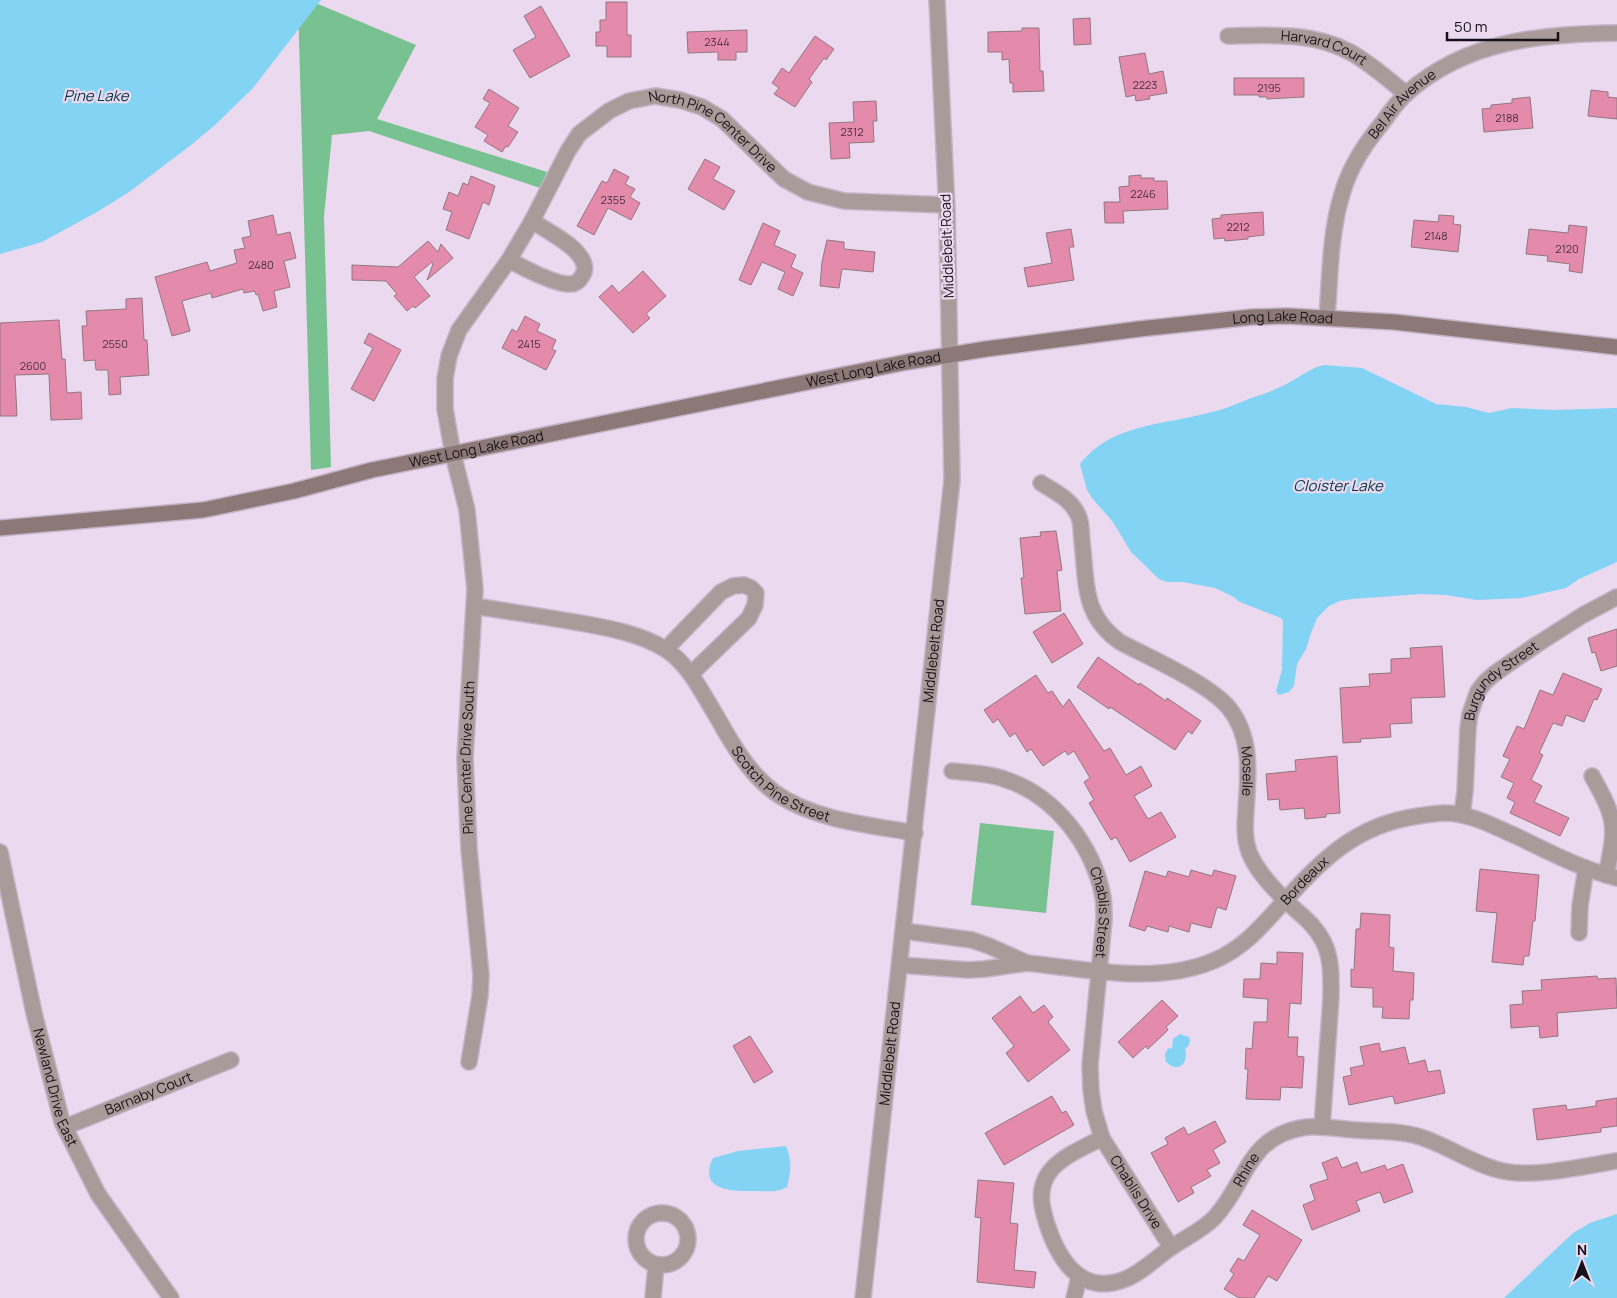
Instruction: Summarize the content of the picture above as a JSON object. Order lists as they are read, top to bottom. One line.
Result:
{"streets":{"main road":["Long Lake Road","West Long Lake Road"],"street":["Harvard Court","Bel Air Avenue","North Pine Center Drive","Middlebelt Road","Burgundy Street","Pine Center Drive South","Moselle","Scotch Pine Street","Bordeaux","Chablis Street","Newland Drive East","Barnaby Court","Rhine","Chablis Drive"]},"crossings":[["Harvard Court","Bel Air Avenue"],["Bel Air Avenue","Long Lake Road"],["North Pine Center Drive","Middlebelt Road"],["North Pine Center Drive","West Long Lake Road"],["North Pine Center Drive","Pine Center Drive South"],["Middlebelt Road","Long Lake Road"],["Middlebelt Road","West Long Lake Road"],["Middlebelt Road","Scotch Pine Street"],["Middlebelt Road","Bordeaux"],["Long Lake Road","West Long Lake Road"],["West Long Lake Road","Pine Center Drive South"],["Burgundy Street","Bordeaux"],["Pine Center Drive South","Scotch Pine Street"],["Moselle","Bordeaux"],["Moselle","Rhine"],["Bordeaux","Chablis Street"],["Chablis Street","Rhine"],["Chablis Street","Chablis Drive"],["Newland Drive East","Barnaby Court"],["Rhine","Chablis Drive"]],"water":["Pine Lake","Cloister Lake"],"house_numbers":["2344","2223","2195","2188","2312","2246","2355","2212","2148","2120","2480","2550","2415","2600"],"scale_bar":"50 m","north":"top"}
